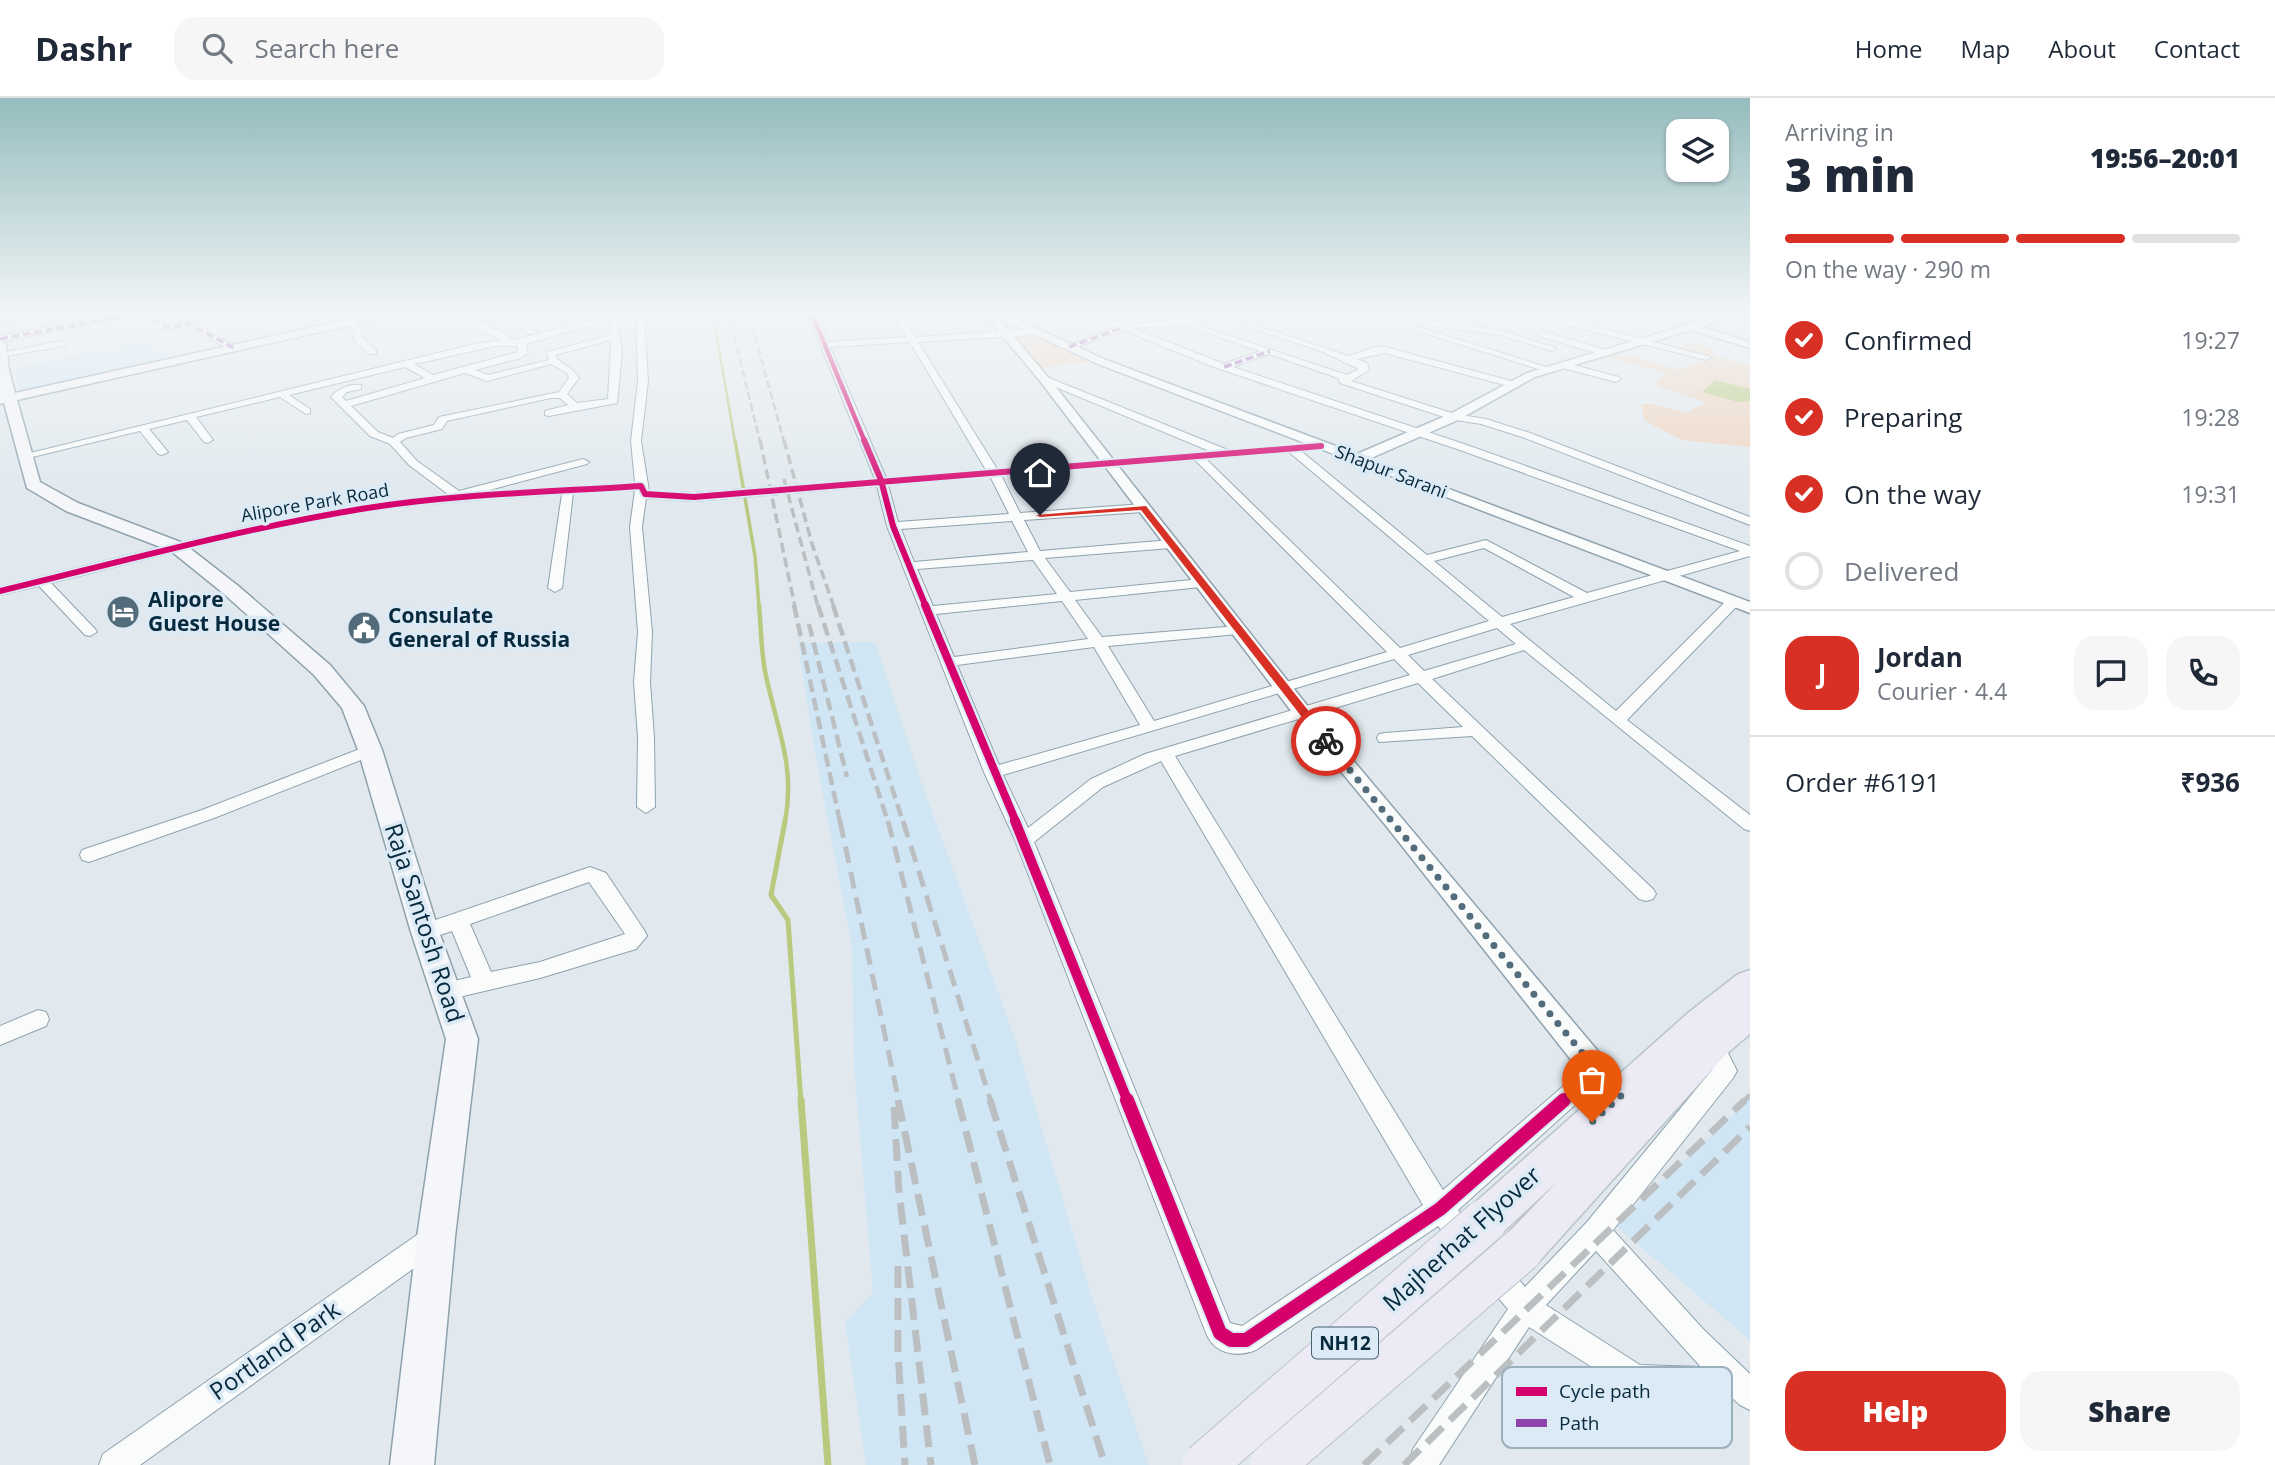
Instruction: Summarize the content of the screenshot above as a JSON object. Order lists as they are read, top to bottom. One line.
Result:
{"streets":{"highway":["Majherhat Flyover","NH12"],"main road":["Raja Santosh Road"],"street":["Shapur Sarani","Alipore Park Road","Portland Park"]},"crossings":[["Alipore Park Road","Raja Santosh Road"],["Raja Santosh Road","Portland Park"],["Majherhat Flyover","NH12"]],"places":{"hotel":["Alipore Guest House"],"public building":["Consulate General of Russia"]},"legend":["Cycle path","Path"],"page":{"header":"Dashr","search":"Search here","nav":["Home","Map","About","Contact"],"heading":["3 min","Arriving in","19:56–20:01"],"panel":["Jordan","Courier · 4.4","Order #6191","₹936"],"bar":"On the way · 290 m","list":[["Confirmed","19:27"],["Preparing","19:28"],["On the way","19:31"],"Delivered"],"round":"J","buttons":["Help","Share"]}}
